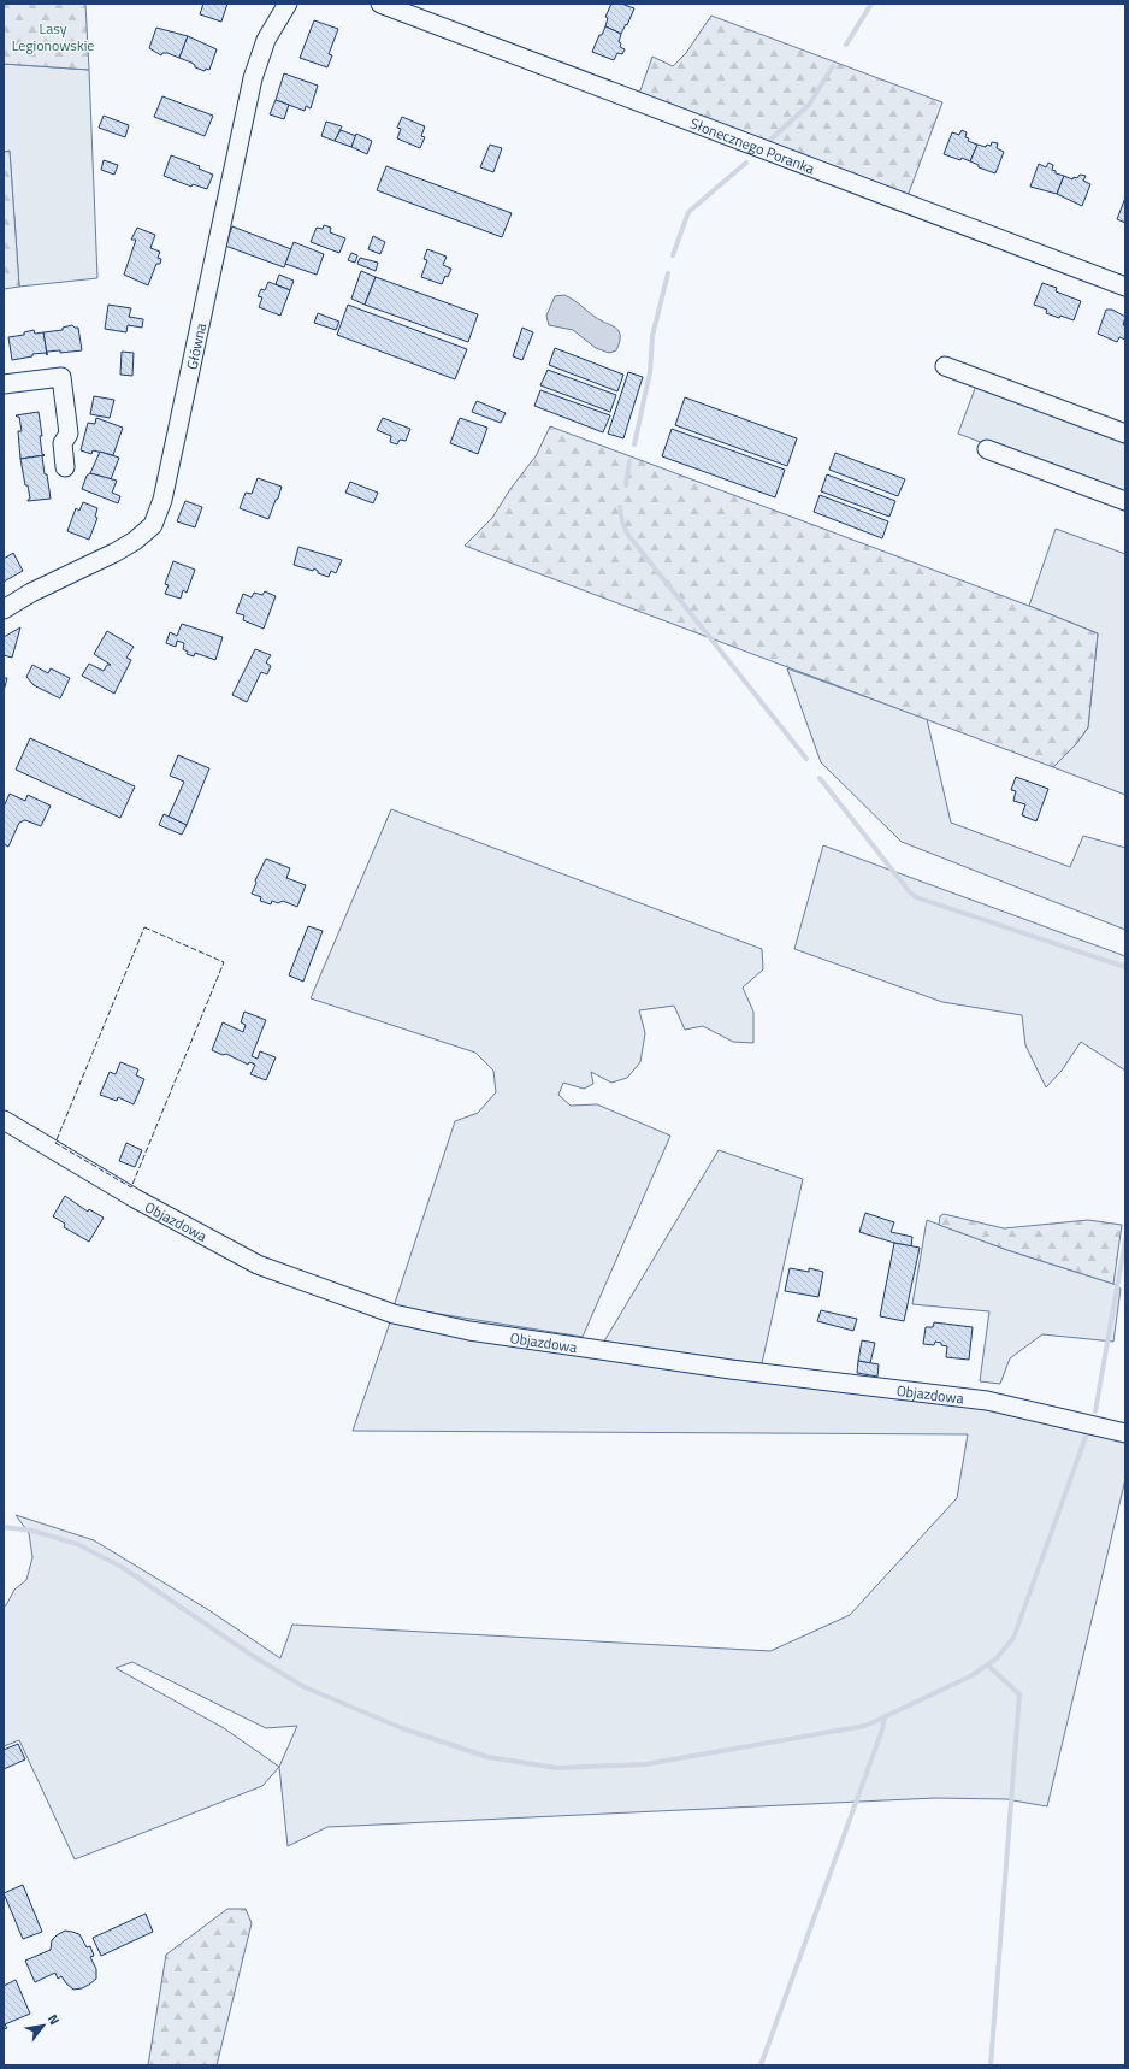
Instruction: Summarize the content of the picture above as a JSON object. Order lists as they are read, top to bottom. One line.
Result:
{"streets":{"street":["Słonecznego Poranka","Główna","Objazdowa"]},"parks":["Lasy Legionowskie"],"north":"top right"}
